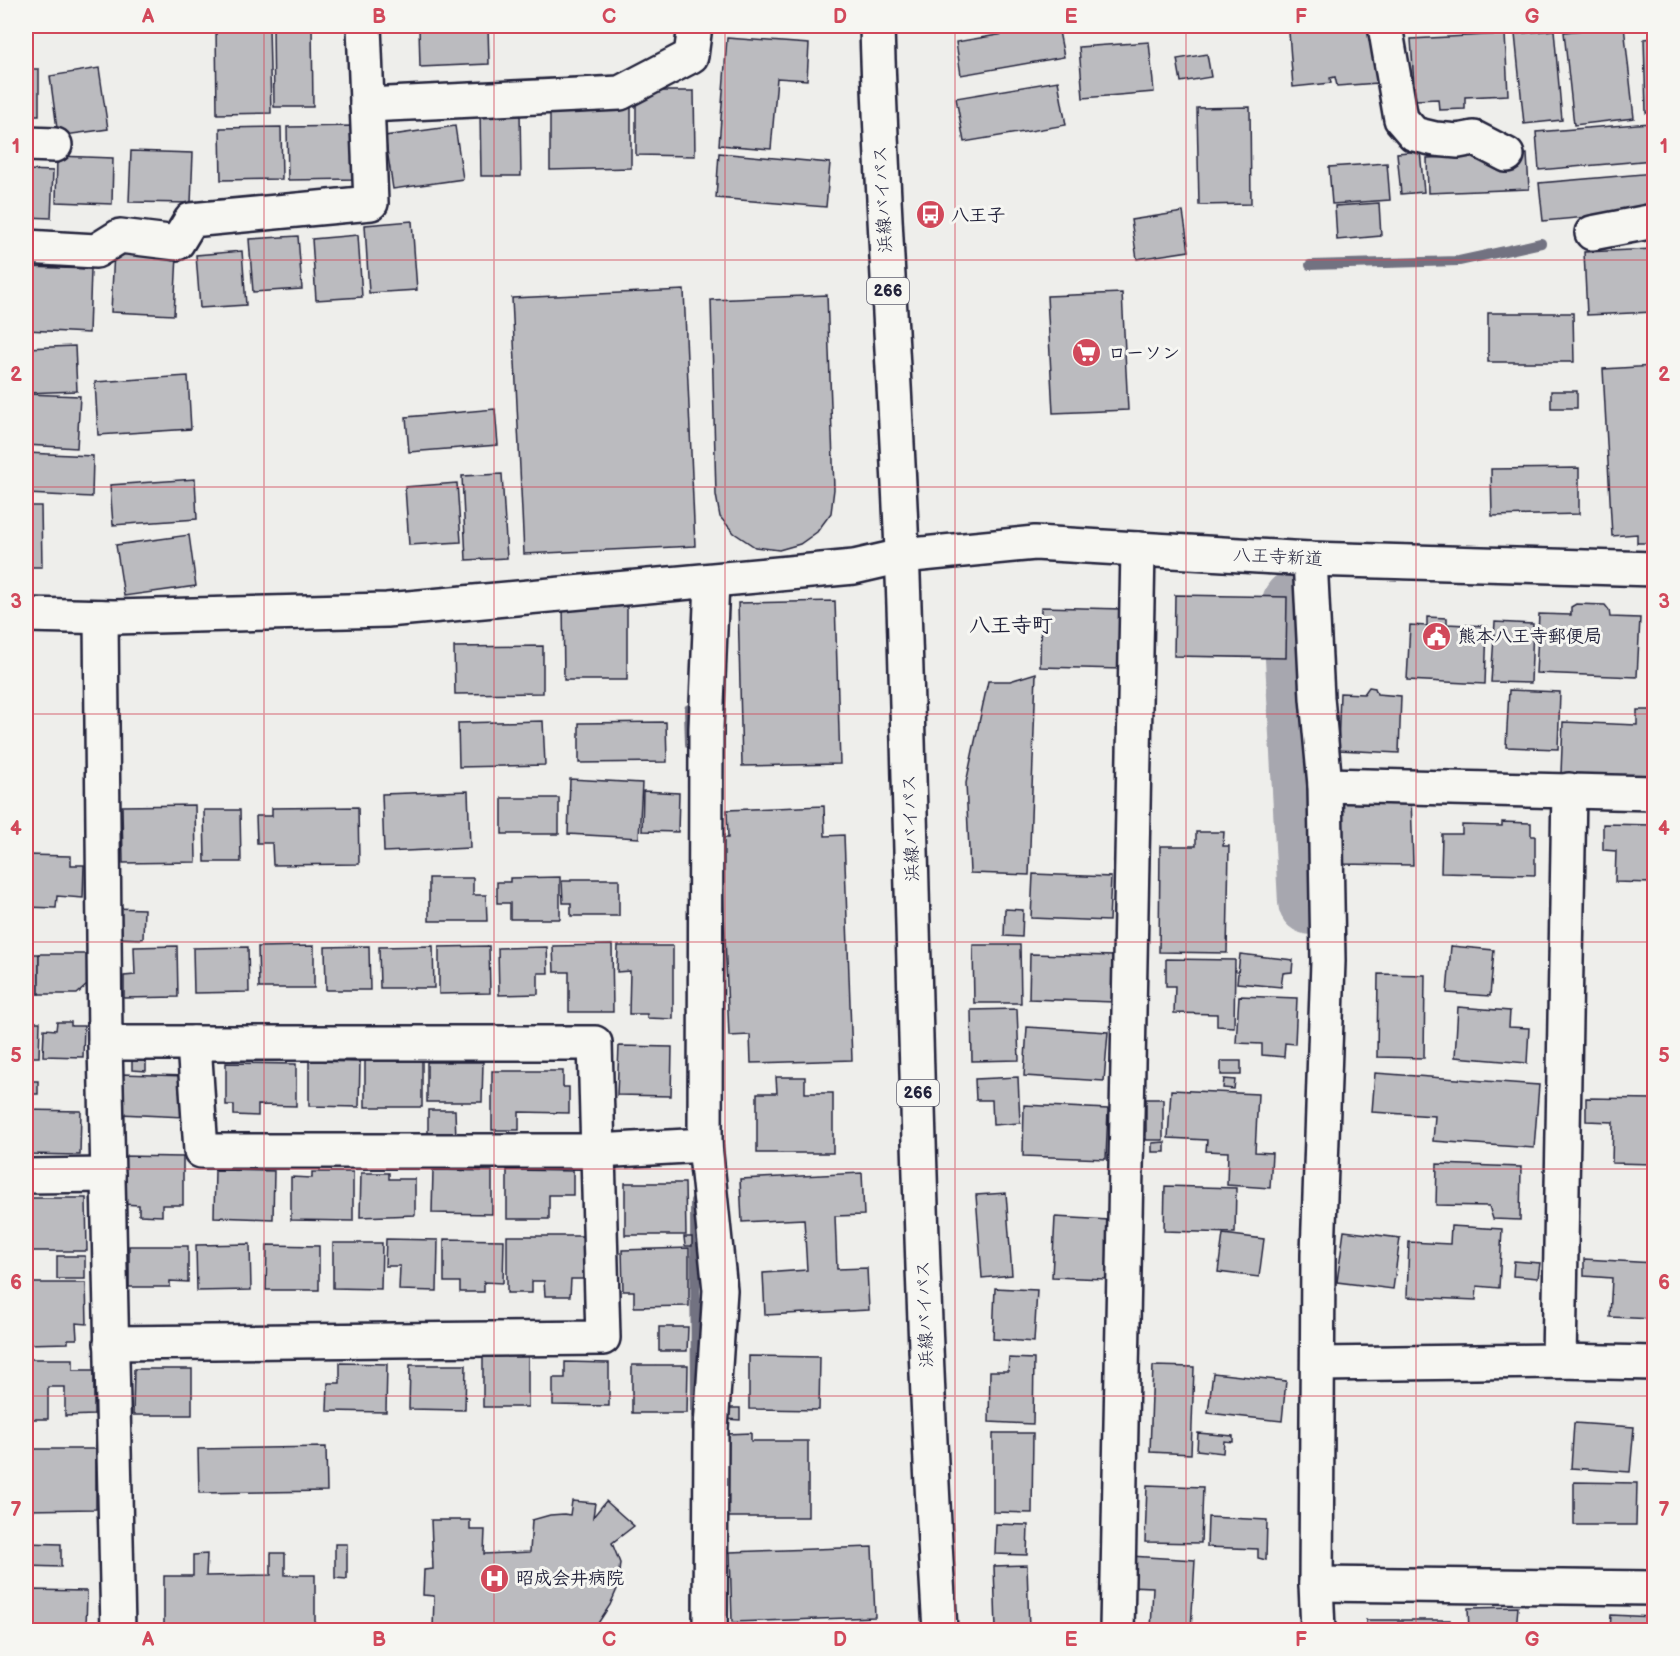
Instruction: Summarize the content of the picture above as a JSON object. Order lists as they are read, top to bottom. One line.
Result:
{"streets":{"main road":["浜線バイパス","266","八王寺新道"]},"crossings":[["浜線バイパス","八王寺新道"]],"districts":["八王寺町"],"places":{"bus stop":["八王子"],"supermarket":["ローソン"],"public building":["熊本八王寺郵便局"],"hospital":["昭成会井病院"]},"grid":{"columns":["A","B","C","D","E","F","G"],"rows":["1","2","3","4","5","6","7"]}}
